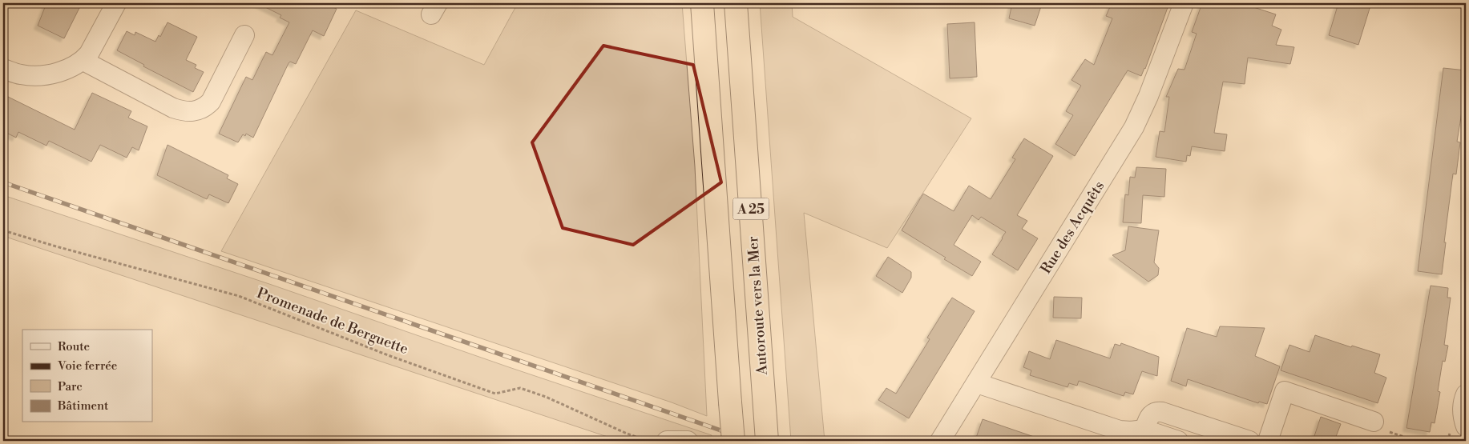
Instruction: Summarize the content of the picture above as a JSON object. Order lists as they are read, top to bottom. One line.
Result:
{"streets":{"highway":["A 25","Autoroute vers la Mer"],"street":["Rue des Acquêts"],"path":["Promenade de Berguette"]},"legend":["Route","Voie ferrée","Parc","Bâtiment"]}
